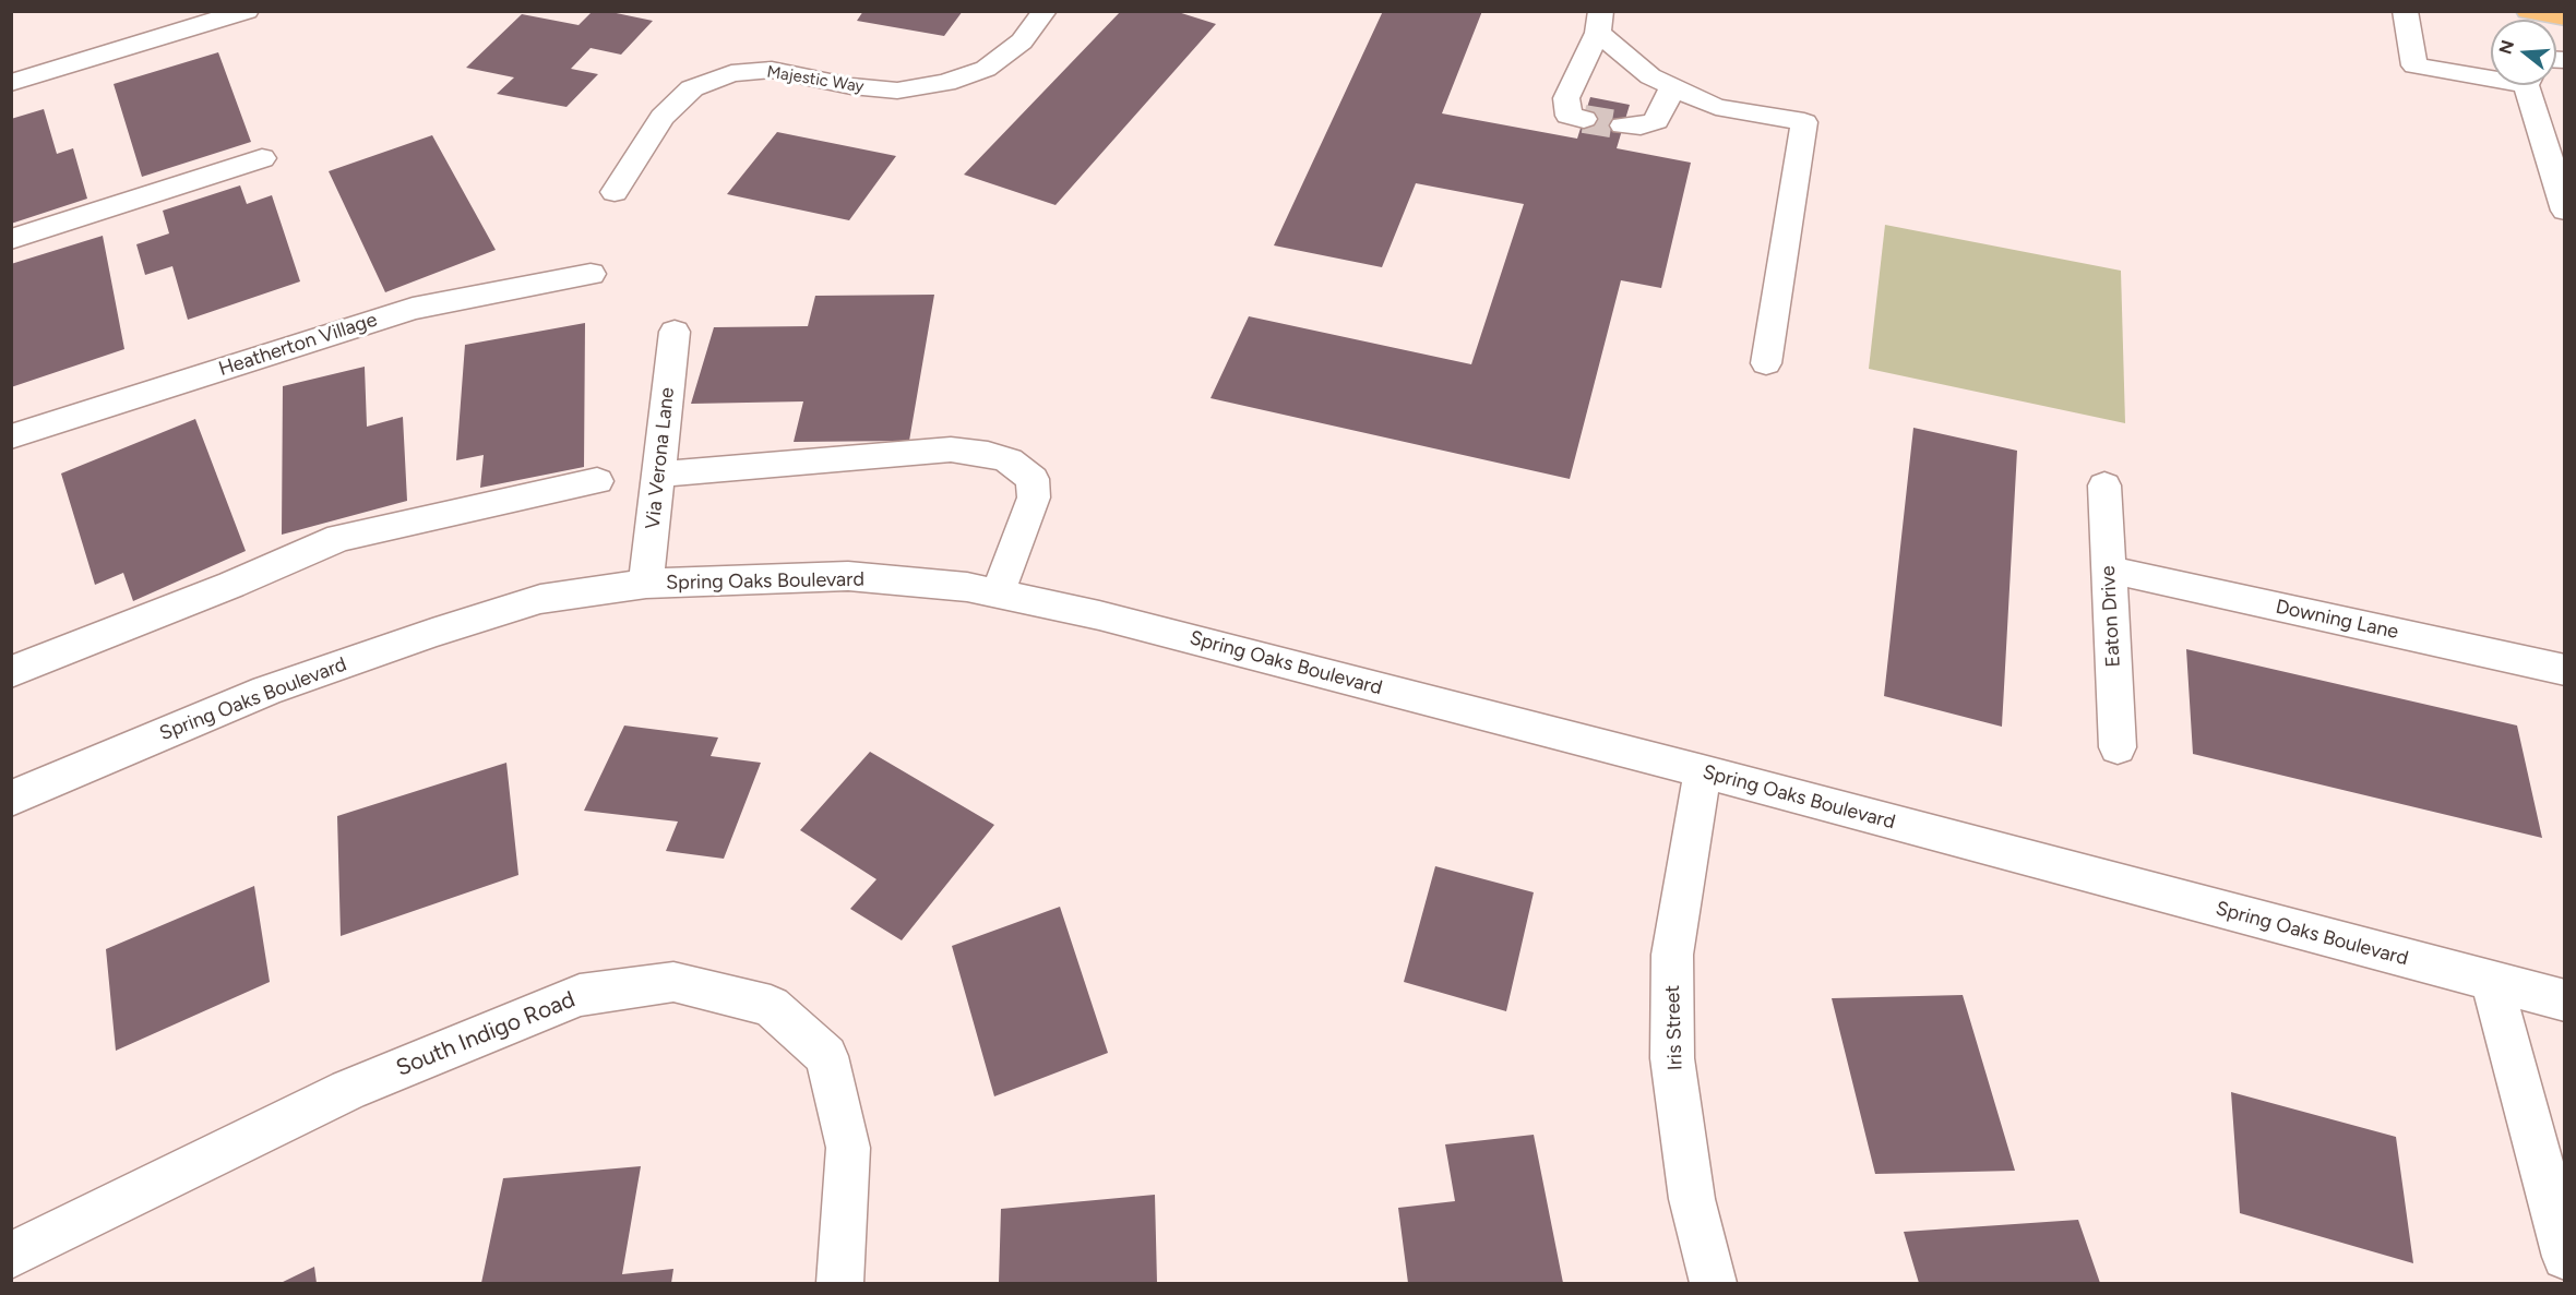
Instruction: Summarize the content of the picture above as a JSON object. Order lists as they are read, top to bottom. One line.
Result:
{"streets":{"street":["Majestic Way","Heatherton Village","Via Verona Lane","Spring Oaks Boulevard","Eaton Drive","Downing Lane","Iris Street","South Indigo Road"]},"crossings":[["Via Verona Lane","Spring Oaks Boulevard"],["Spring Oaks Boulevard","Iris Street"],["Eaton Drive","Downing Lane"]],"north":"left"}
